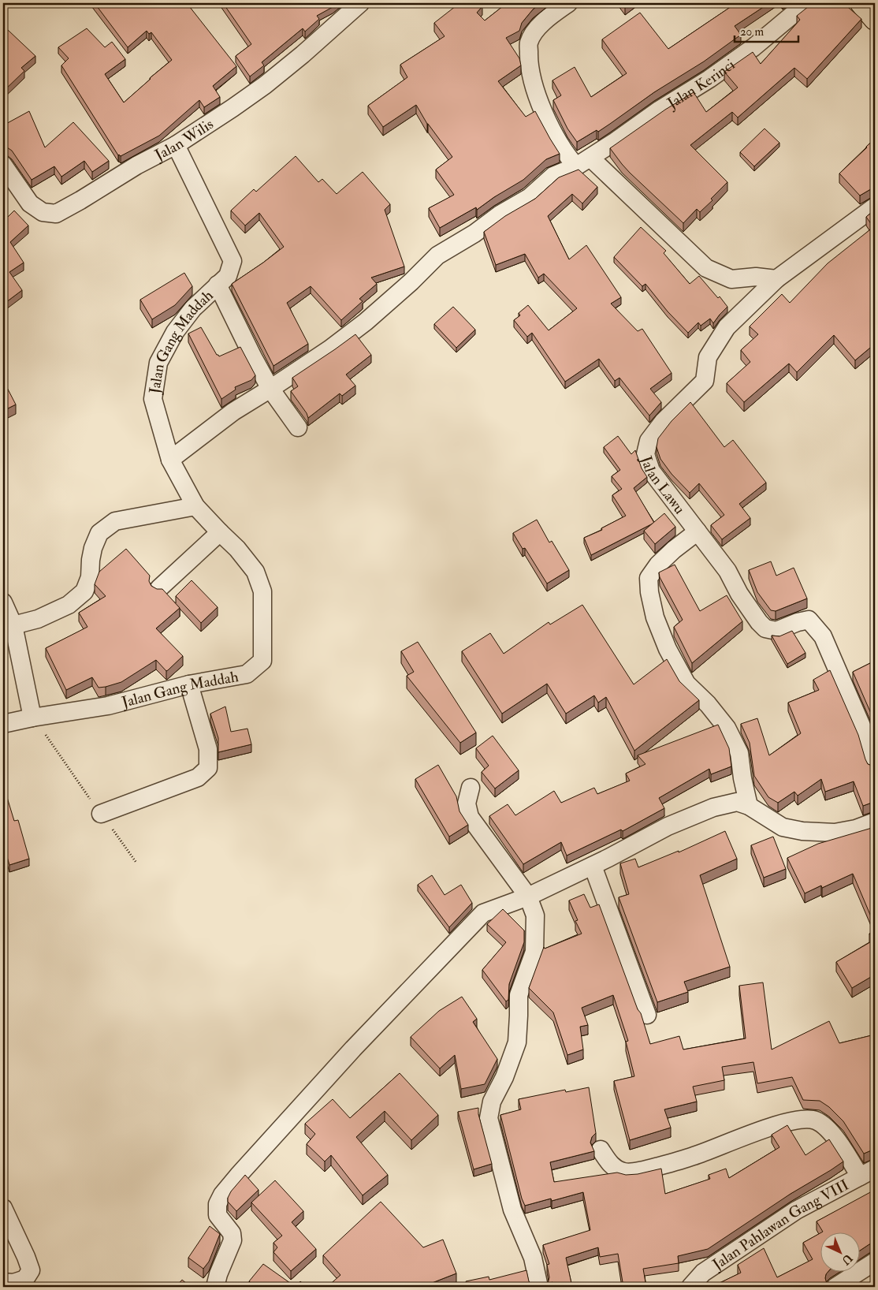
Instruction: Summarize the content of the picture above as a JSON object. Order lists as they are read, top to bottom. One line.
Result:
{"streets":{"street":["Jalan Kerinci","Jalan Wilis","Jalan Gang Maddah","Jalan Lawu","Jalan Pahlawan Gang VIII"]},"crossings":[["Jalan Kerinci","Jalan Gang Maddah"],["Jalan Wilis","Jalan Gang Maddah"]],"scale_bar":"20 m","north":"bottom right"}
